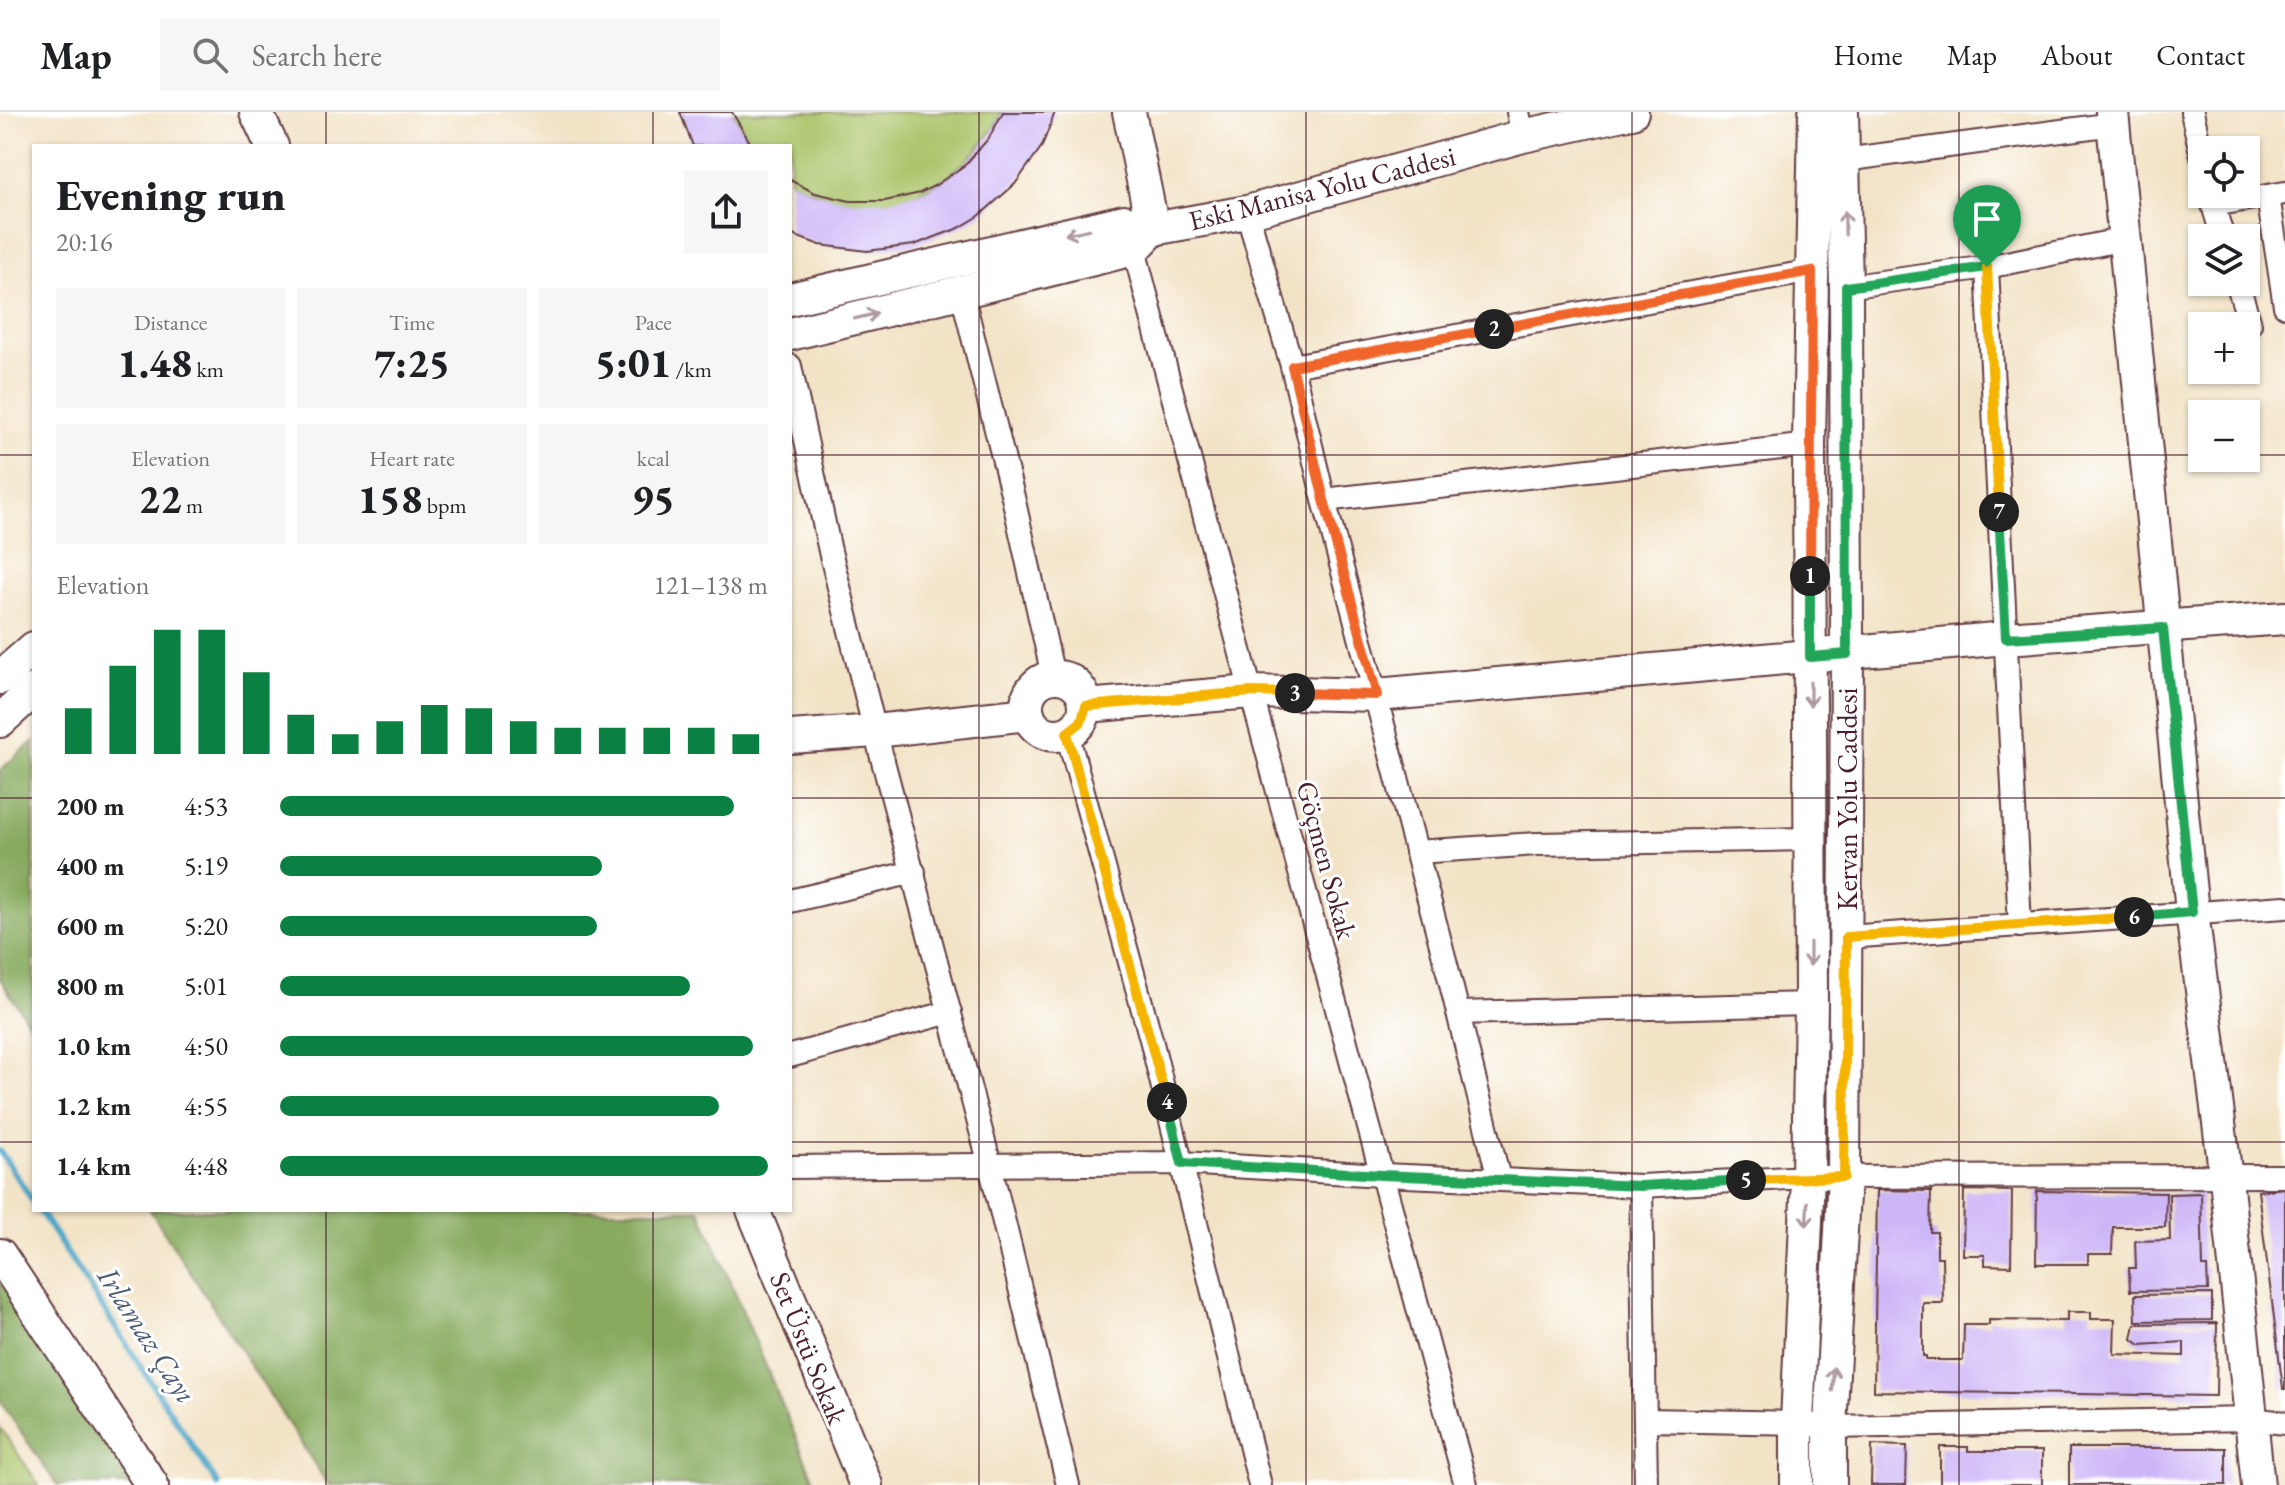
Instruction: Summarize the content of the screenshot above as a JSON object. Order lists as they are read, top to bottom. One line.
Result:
{"streets":{"main road":["Eski Manisa Yolu Caddesi","Kervan Yolu Caddesi","Set Üstü Sokak"],"street":["Göçmen Sokak"]},"crossings":[["Eski Manisa Yolu Caddesi","Göçmen Sokak"]],"water":["Irlamaz Çayı"],"page":{"header":"Map","search":"Search here","nav":["Home","Map","About","Contact"],"map_buttons":["+","−"],"heading":["Evening run","20:16"],"stats":[["Distance","1.48 km"],["Time","7:25"],["Pace","5:01 /km"],["Elevation","22 m"],["Heart rate","158 bpm"],["kcal","95"]],"pins":["2","7","1","3","6","4","5"],"chart":["Elevation","121–138 m"],"list":[{"name":"200 m","note":"4:53"},{"name":"400 m","note":"5:19"},{"name":"600 m","note":"5:20"},{"name":"800 m","note":"5:01"},{"name":"1.0 km","note":"4:50"},{"name":"1.2 km","note":"4:55"},{"name":"1.4 km","note":"4:48"}]}}
